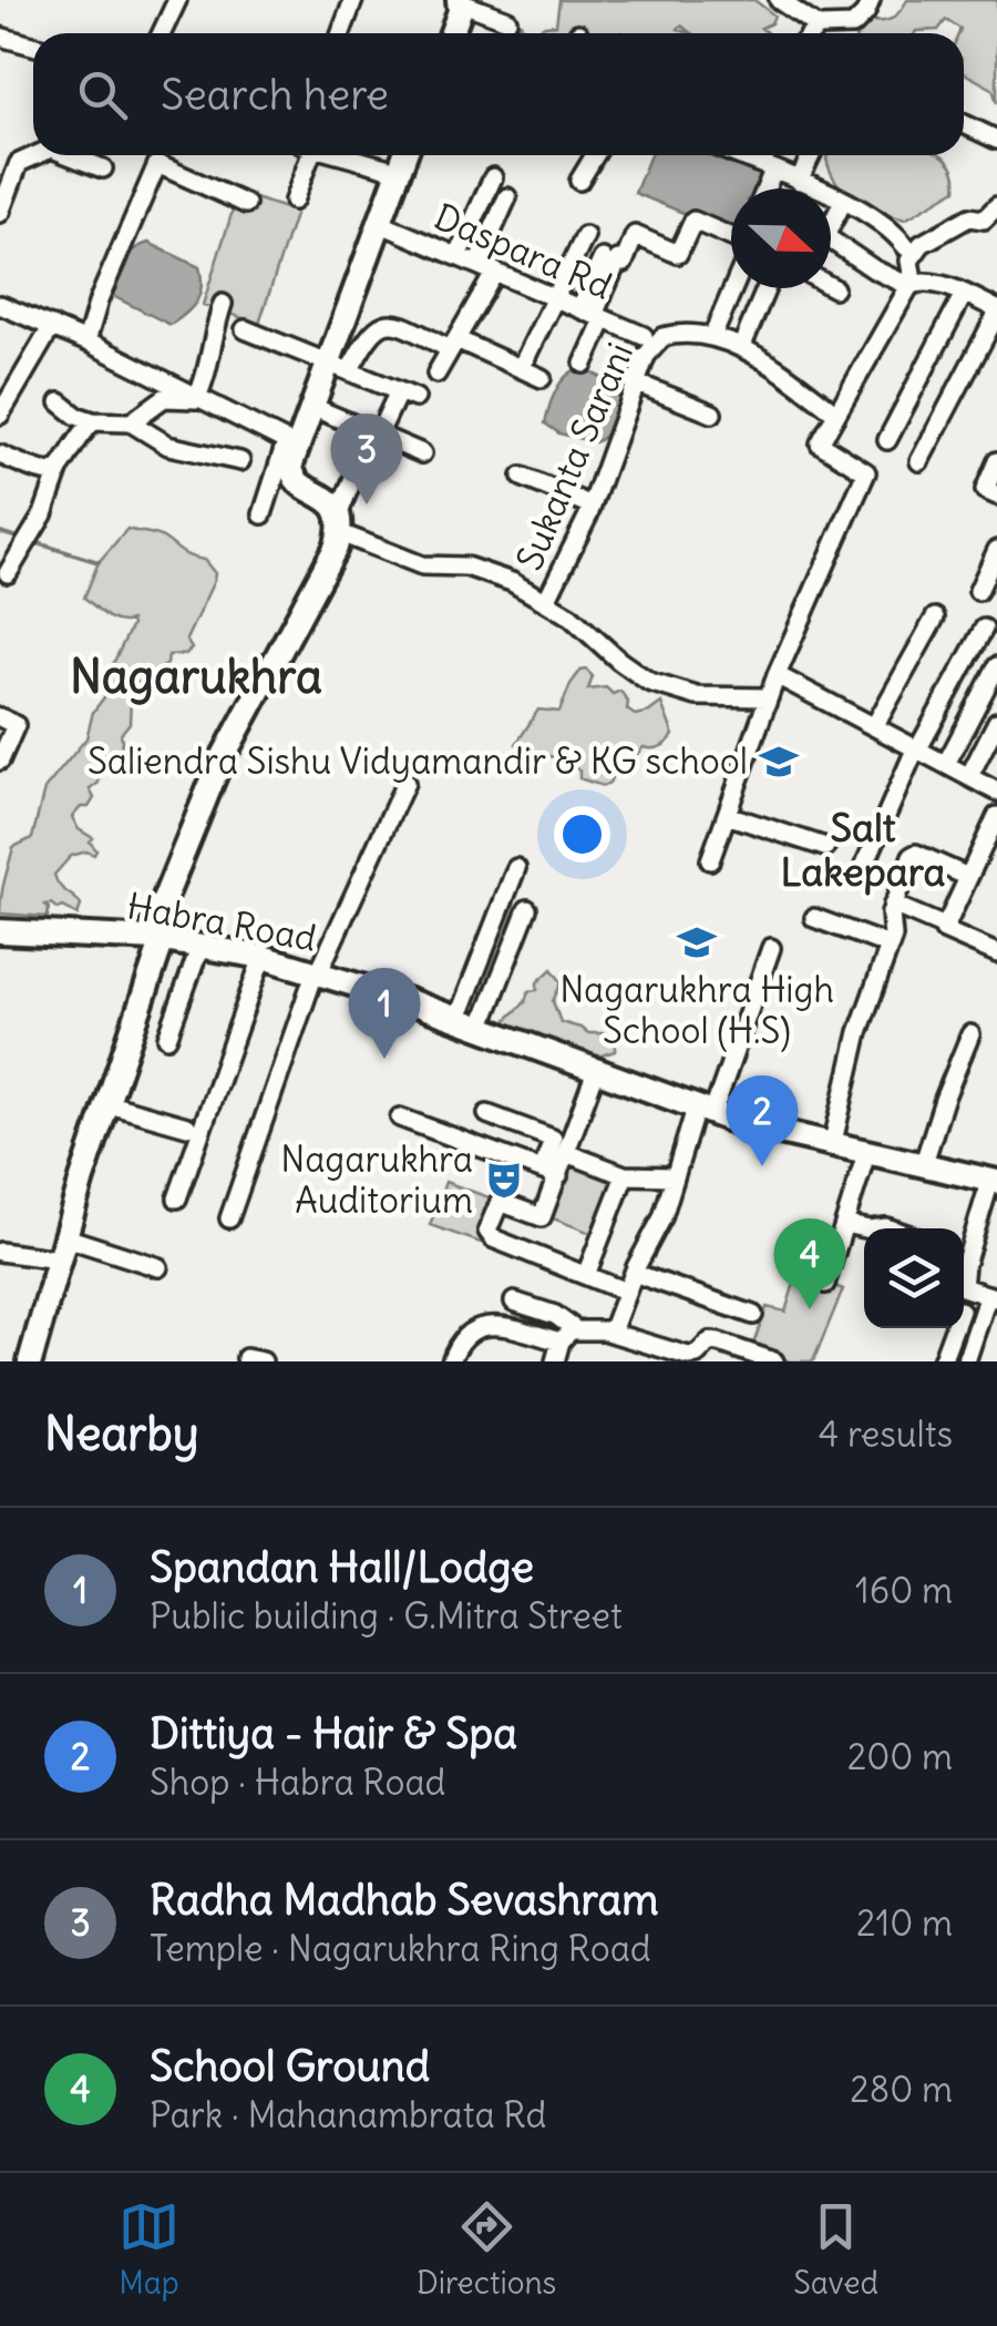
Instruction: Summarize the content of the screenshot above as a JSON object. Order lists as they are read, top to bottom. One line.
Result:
{"streets":{"main road":["Habra Road"],"street":["Daspara Rd","Sukanta Sarani"]},"crossings":[["Daspara Rd","Sukanta Sarani"]],"districts":["Nagarukhra","Salt Lakepara"],"places":{"school or university":["Saliendra Sishu Vidyamandir & KG school","Nagarukhra High School (H.S)"],"theatre":["Nagarukhra Auditorium"]},"north":"right","page":{"search":"Search here","pins":["3","1","2","4"],"heading":["Nearby","4 results"],"list":[{"mark":"1","name":"Spandan Hall/Lodge","note":"Public building · G.Mitra Street","value":"160 m"},{"mark":"2","name":"Dittiya - Hair & Spa","note":"Shop · Habra Road","value":"200 m"},{"mark":"3","name":"Radha Madhab Sevashram","note":"Temple · Nagarukhra Ring Road","value":"210 m"},{"mark":"4","name":"School Ground","note":"Park · Mahanambrata Rd","value":"280 m"}],"nav":["Map","Directions","Saved"]}}
